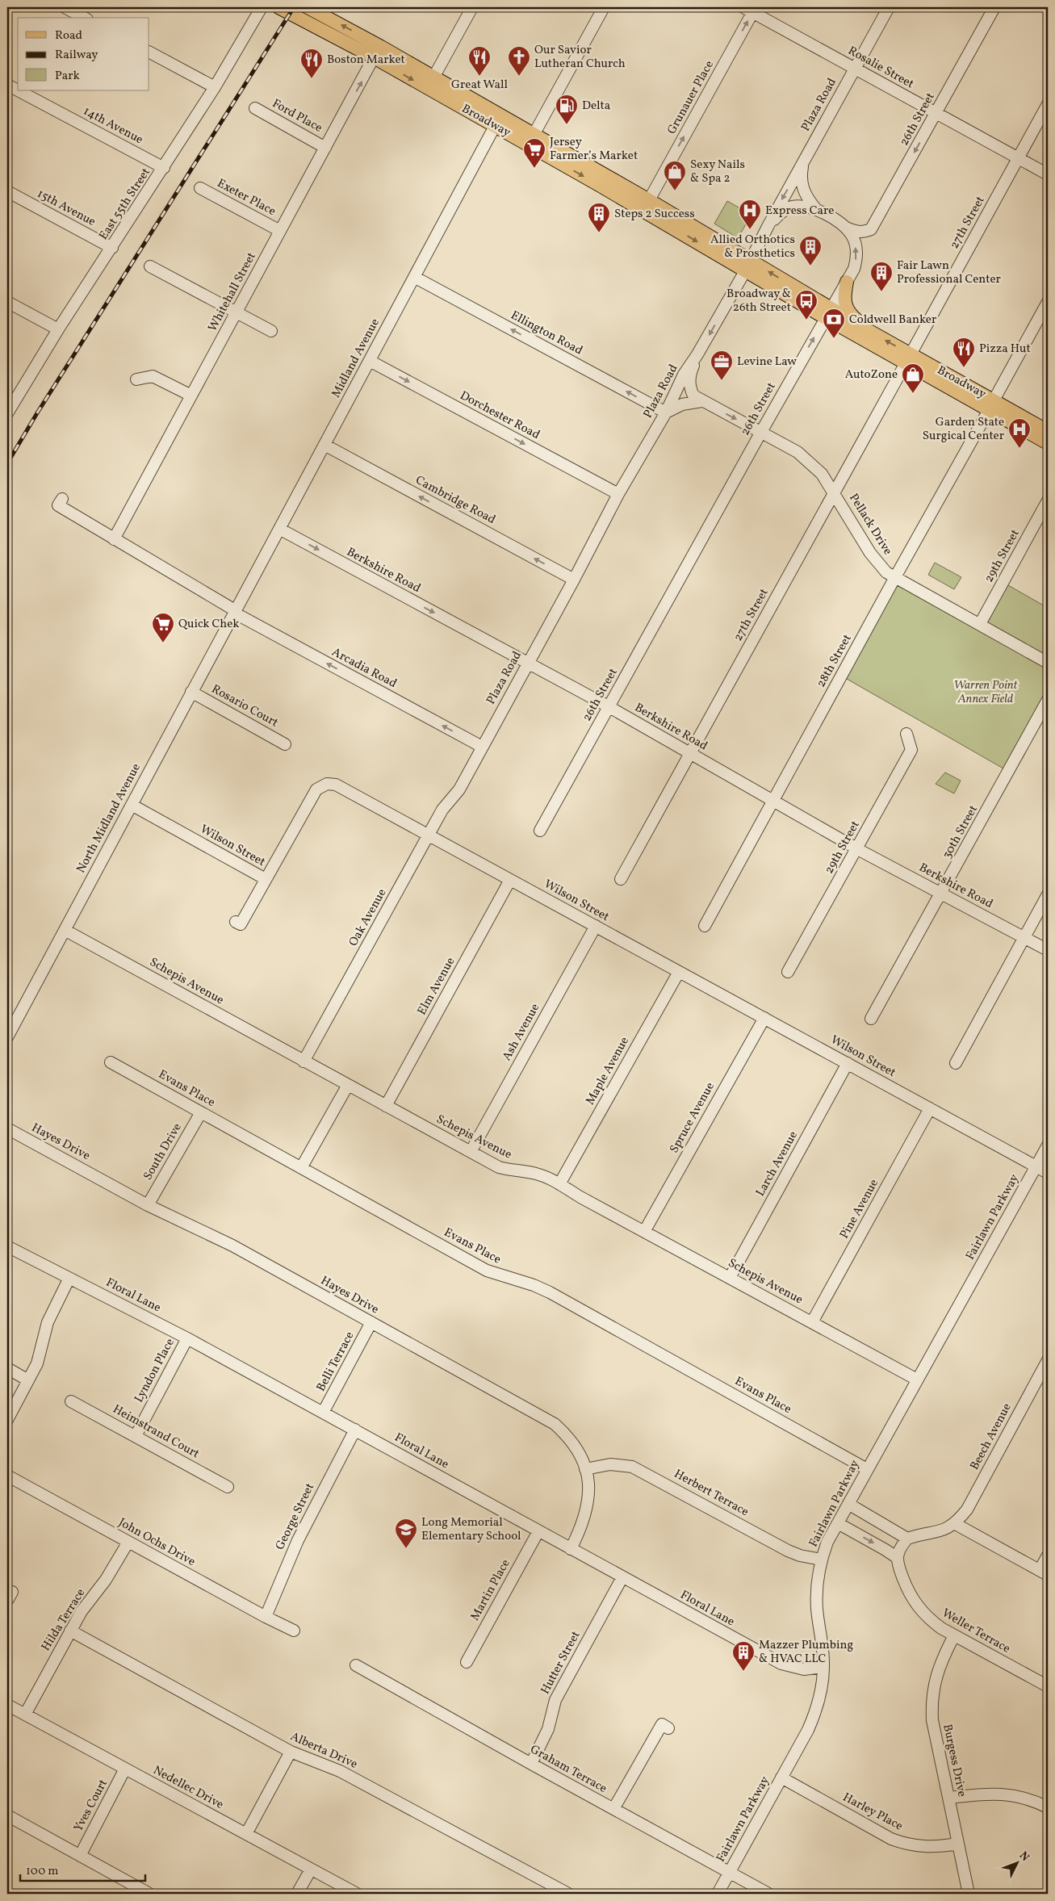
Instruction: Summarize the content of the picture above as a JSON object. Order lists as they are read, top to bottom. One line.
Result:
{"streets":{"main road":["Broadway"],"street":["Rosalie Street","Grunauer Place","Plaza Road","Ford Place","26th Street","14th Avenue","Exeter Place","East 55th Street","15th Avenue","27th Street","Whitehall Street","Ellington Road","Midland Avenue","Dorchester Road","Cambridge Road","Pellack Drive","29th Street","Berkshire Road","28th Street","Arcadia Road","Rosario Court","North Midland Avenue","30th Street","Wilson Street","Oak Avenue","Schepis Avenue","Elm Avenue","Ash Avenue","Maple Avenue","Evans Place","Spruce Avenue","Hayes Drive","South Drive","Larch Avenue","Pine Avenue","Fairlawn Parkway","Floral Lane","Belli Terrace","Lyndon Place","Heimstrand Court","Beech Avenue","Herbert Terrace","George Street","John Ochs Drive","Martin Place","Hilda Terrace","Weller Terrace","Hutter Street","Alberta Drive","Burgess Drive","Graham Terrace","Nedellec Drive","Yves Court","Harley Place"]},"crossings":[["Rosalie Street","Grunauer Place"],["Rosalie Street","Plaza Road"],["Rosalie Street","26th Street"],["Rosalie Street","27th Street"],["Grunauer Place","Broadway"],["Plaza Road","26th Street"],["Plaza Road","Broadway"],["Plaza Road","Ellington Road"],["Plaza Road","Dorchester Road"],["Plaza Road","Cambridge Road"],["Plaza Road","Berkshire Road"],["Plaza Road","Arcadia Road"],["Plaza Road","Oak Avenue"],["Ford Place","Whitehall Street"],["26th Street","Broadway"],["26th Street","Pellack Drive"],["26th Street","Berkshire Road"],["Broadway","27th Street"],["Broadway","Whitehall Street"],["Broadway","Midland Avenue"],["Broadway","28th Street"],["14th Avenue","East 55th Street"],["Exeter Place","Whitehall Street"],["East 55th Street","15th Avenue"],["27th Street","Pellack Drive"],["27th Street","Berkshire Road"],["Whitehall Street","Arcadia Road"],["Ellington Road","Midland Avenue"],["Midland Avenue","Dorchester Road"],["Midland Avenue","Cambridge Road"],["Midland Avenue","Berkshire Road"],["Midland Avenue","Arcadia Road"],["Midland Avenue","North Midland Avenue"],["Pellack Drive","29th Street"],["Pellack Drive","28th Street"],["29th Street","Berkshire Road"],["Berkshire Road","28th Street"],["Berkshire Road","30th Street"],["Arcadia Road","North Midland Avenue"],["Rosario Court","North Midland Avenue"],["North Midland Avenue","Wilson Street"],["North Midland Avenue","Schepis Avenue"],["Wilson Street","Oak Avenue"],["Wilson Street","Elm Avenue"],["Wilson Street","Ash Avenue"],["Wilson Street","Maple Avenue"],["Wilson Street","Spruce Avenue"],["Wilson Street","Larch Avenue"],["Wilson Street","Pine Avenue"],["Wilson Street","Fairlawn Parkway"],["Oak Avenue","Schepis Avenue"],["Schepis Avenue","Elm Avenue"],["Schepis Avenue","Ash Avenue"],["Schepis Avenue","Maple Avenue"],["Schepis Avenue","Spruce Avenue"],["Schepis Avenue","Larch Avenue"],["Schepis Avenue","Pine Avenue"],["Schepis Avenue","Fairlawn Parkway"],["Evans Place","South Drive"],["Evans Place","Fairlawn Parkway"],["Hayes Drive","South Drive"],["Hayes Drive","Floral Lane"],["Hayes Drive","Belli Terrace"],["Hayes Drive","Herbert Terrace"],["Fairlawn Parkway","Floral Lane"],["Fairlawn Parkway","Herbert Terrace"],["Fairlawn Parkway","Graham Terrace"],["Fairlawn Parkway","Harley Place"],["Floral Lane","Belli Terrace"],["Floral Lane","Lyndon Place"],["Floral Lane","George Street"],["Floral Lane","Martin Place"],["Floral Lane","Hutter Street"],["Lyndon Place","Heimstrand Court"],["George Street","John Ochs Drive"],["John Ochs Drive","Hilda Terrace"],["Hilda Terrace","Alberta Drive"],["Hilda Terrace","Nedellec Drive"],["Weller Terrace","Burgess Drive"],["Hutter Street","Graham Terrace"],["Burgess Drive","Harley Place"],["Nedellec Drive","Yves Court"]],"one_way":["Grunauer Place","Ellington Road","Dorchester Road","Cambridge Road","Arcadia Road"],"parks":["Warren Point Annex Field"],"places":{"restaurant":["Great Wall","Boston Market","Pizza Hut"],"church":["Our Savior Lutheran Church"],"fuel station":["Delta"],"supermarket":["Jersey Farmer’s Market","Quick Chek"],"shop":["Sexy Nails & Spa 2","AutoZone"],"hospital":["Express Care","Garden State Surgical Center"],"building":["Steps 2 Success","Allied Orthotics & Prosthetics","Fair Lawn Professional Center","Mazzer Plumbing & HVAC LLC"],"bus stop":["Broadway & 26th Street"],"bank":["Coldwell Banker"],"office":["Levine Law"],"school or university":["Long Memorial Elementary School"]},"legend":["Road","Railway","Park"],"scale_bar":"100 m","north":"top right"}
